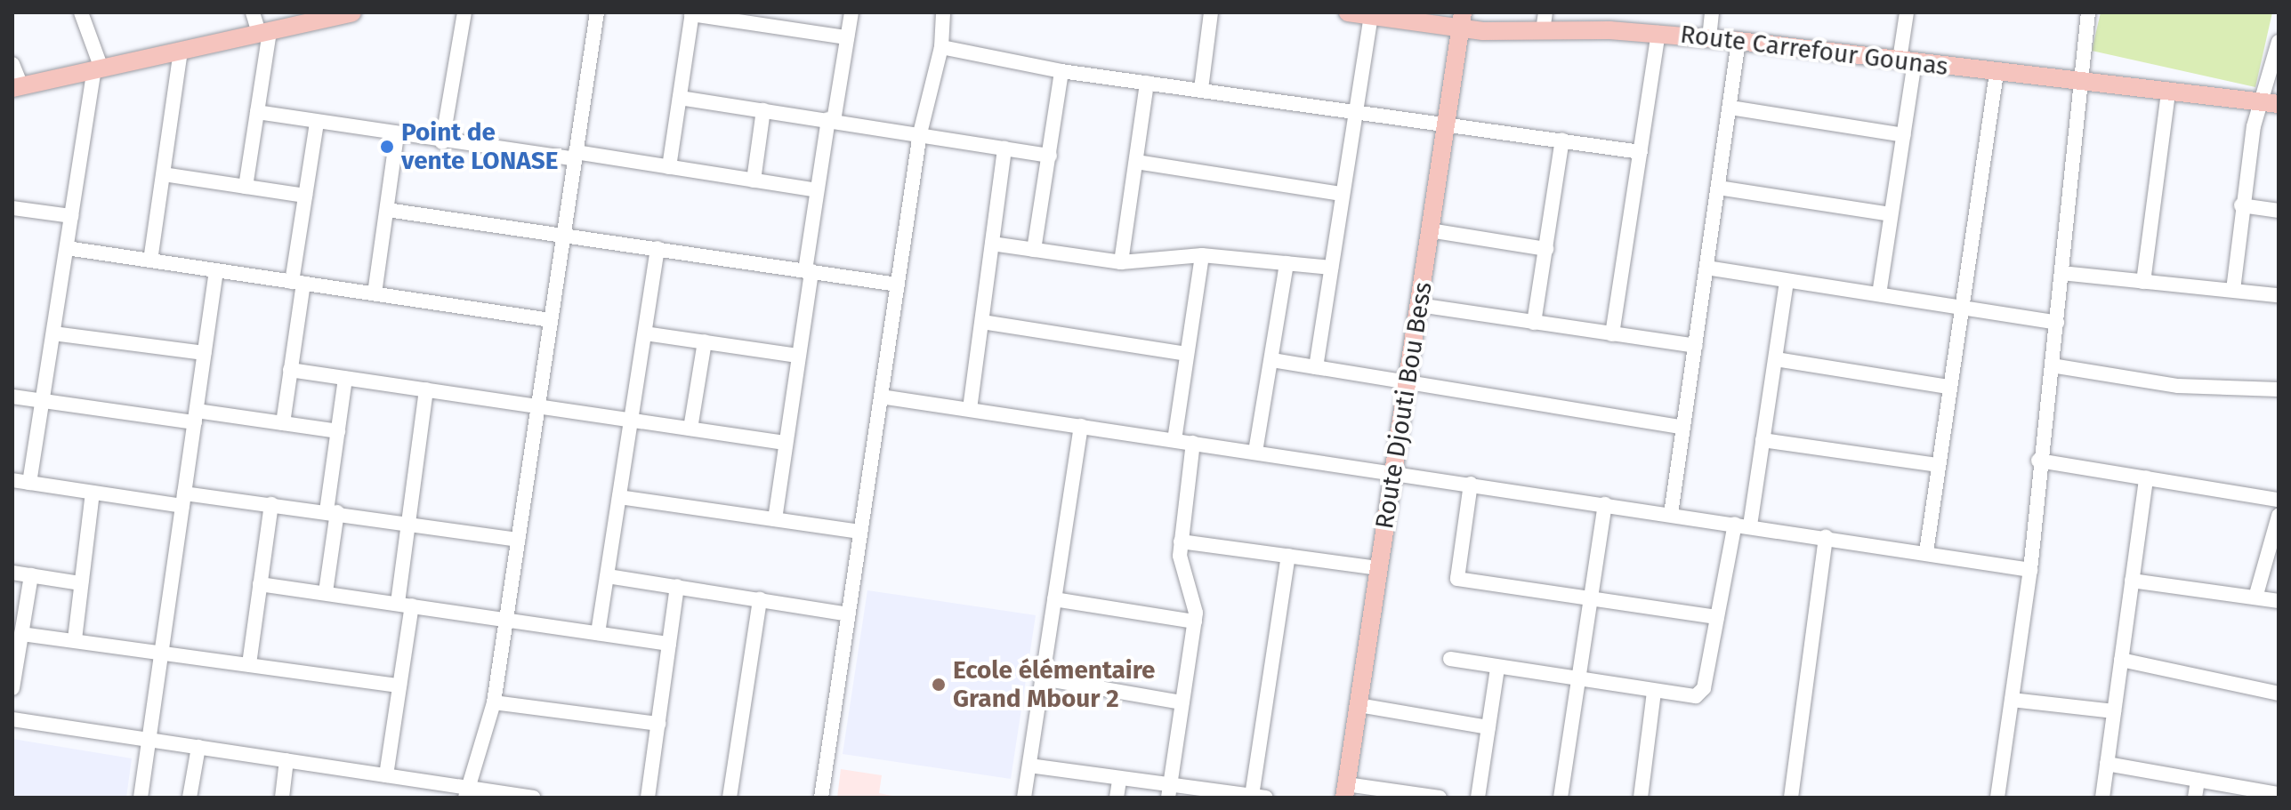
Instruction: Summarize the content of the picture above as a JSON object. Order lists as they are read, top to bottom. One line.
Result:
{"streets":{"main road":["Route Carrefour Gounas","Route Djouti Bou Bess"]},"crossings":[["Route Carrefour Gounas","Route Djouti Bou Bess"]],"places":["Point de vente LONASE","Ecole élémentaire Grand Mbour 2"]}
